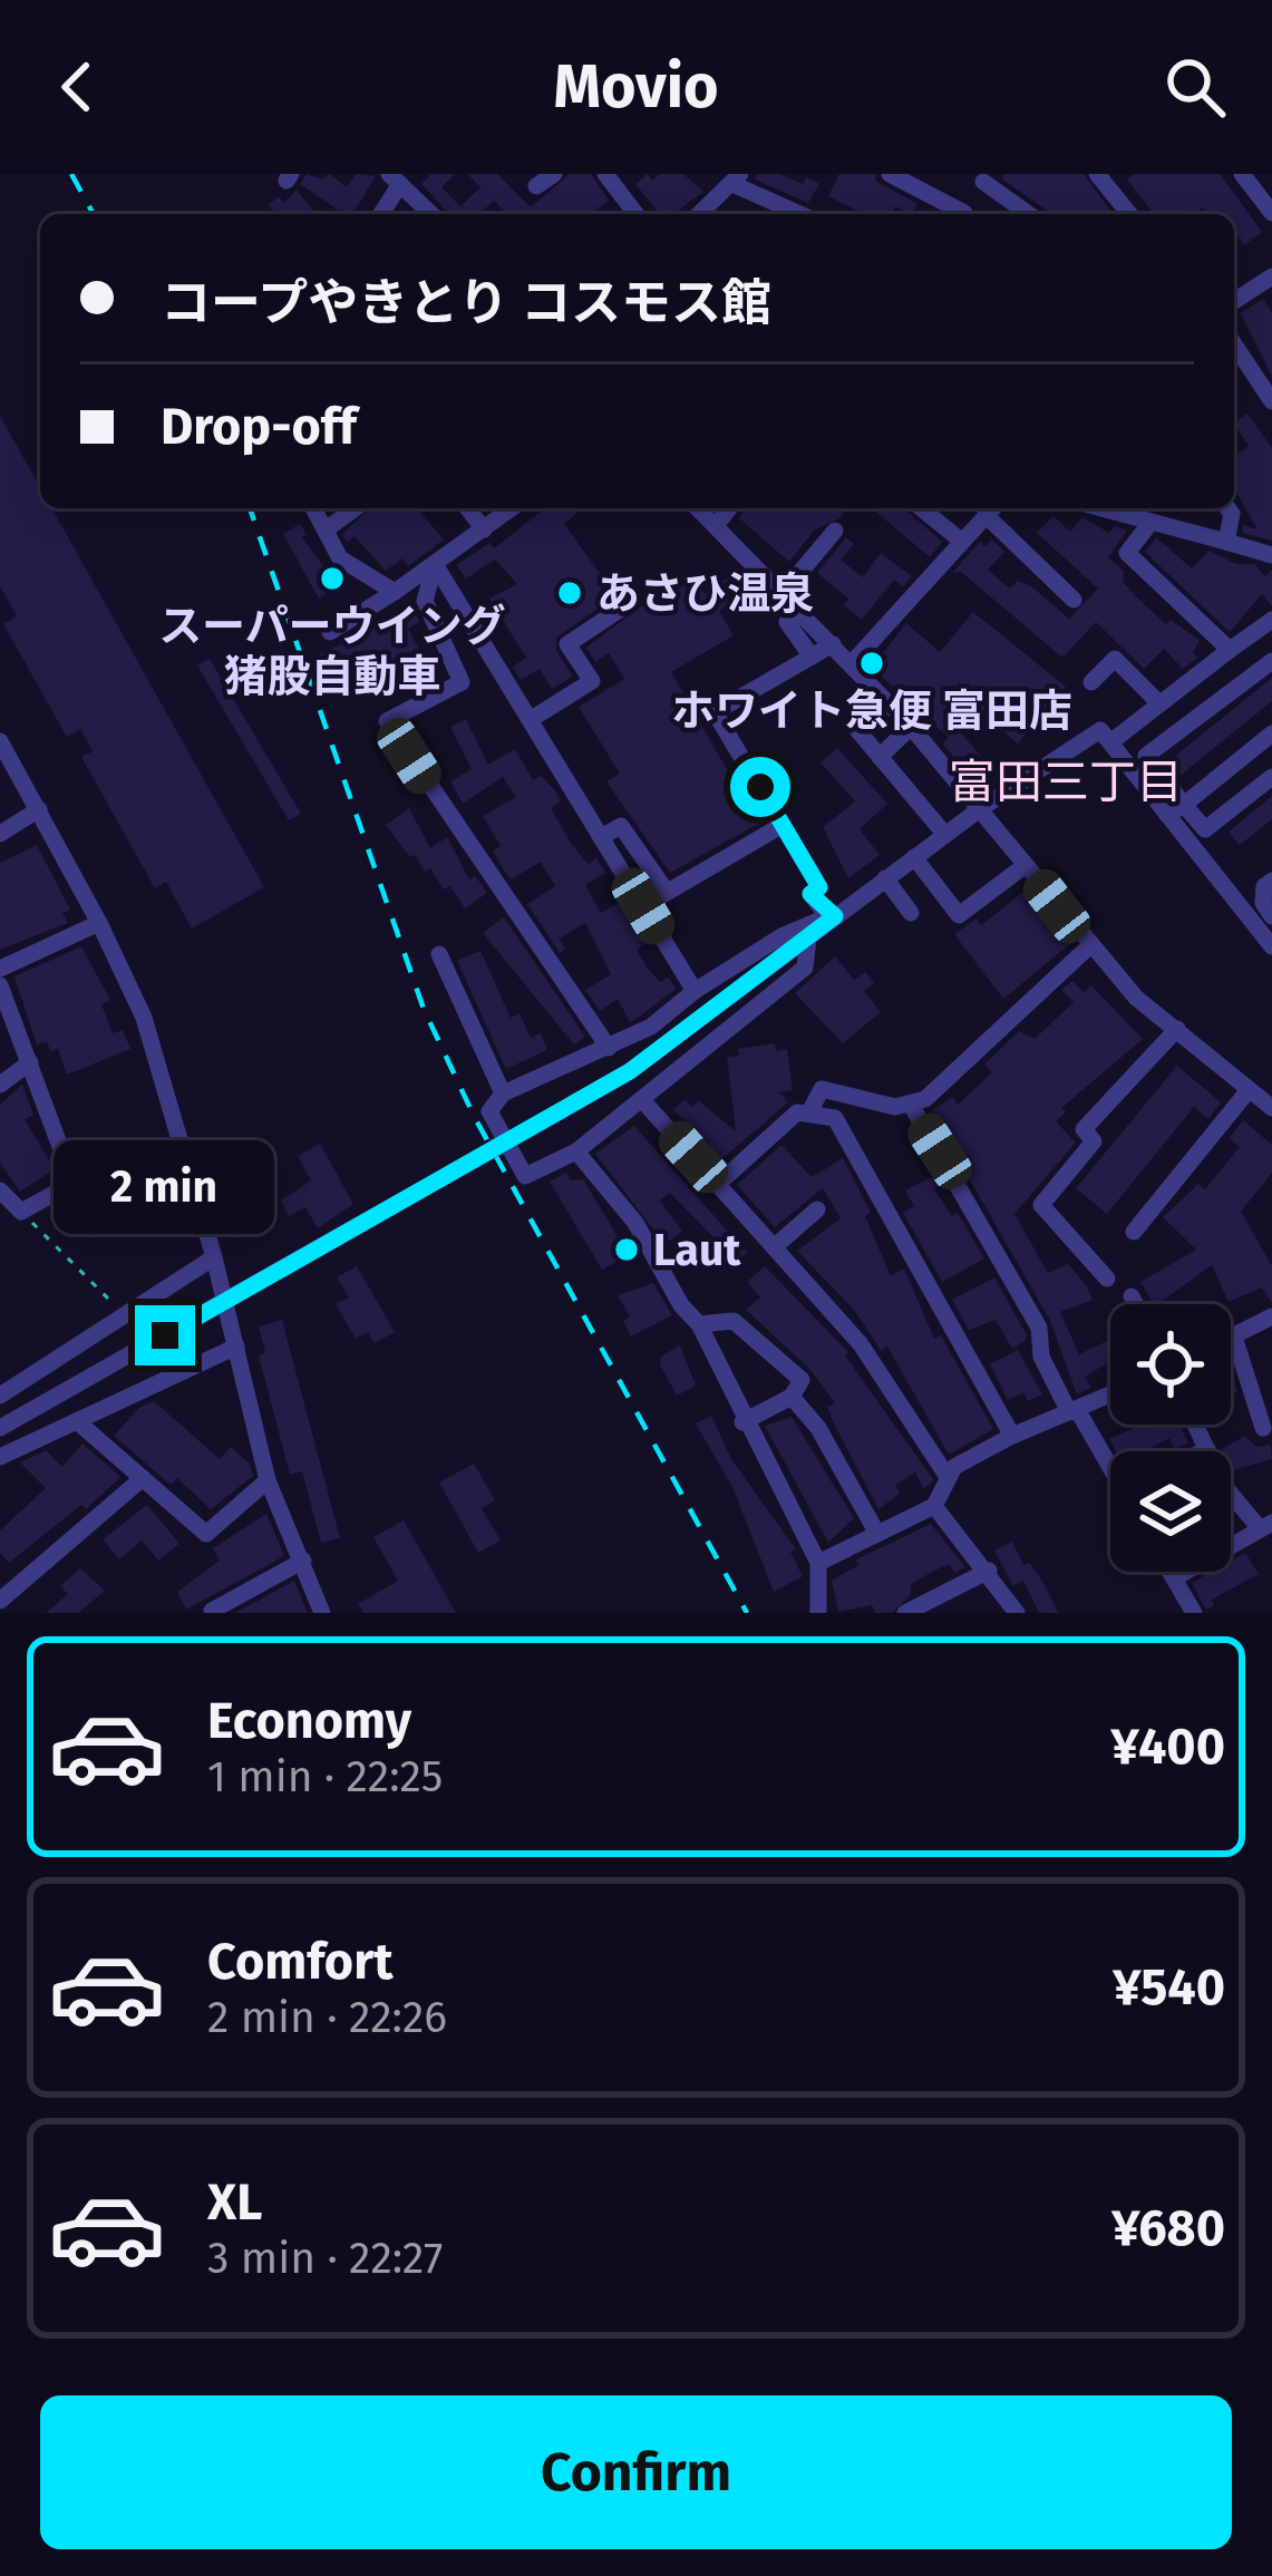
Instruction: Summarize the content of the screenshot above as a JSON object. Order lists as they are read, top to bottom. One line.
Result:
{"districts":["富田三丁目"],"places":["スーパーウイング 猪股自動車","あさひ温泉","ホワイト急便 富田店","Laut"],"page":{"header":"Movio","banner":["コープやきとり コスモス館","Drop-off"],"bubble":"2 min","list":[{"name":"Economy","note":"1 min · 22:25","value":"¥400"},{"name":"Comfort","note":"2 min · 22:26","value":"¥540"},{"name":"XL","note":"3 min · 22:27","value":"¥680"}],"buttons":"Confirm"}}
